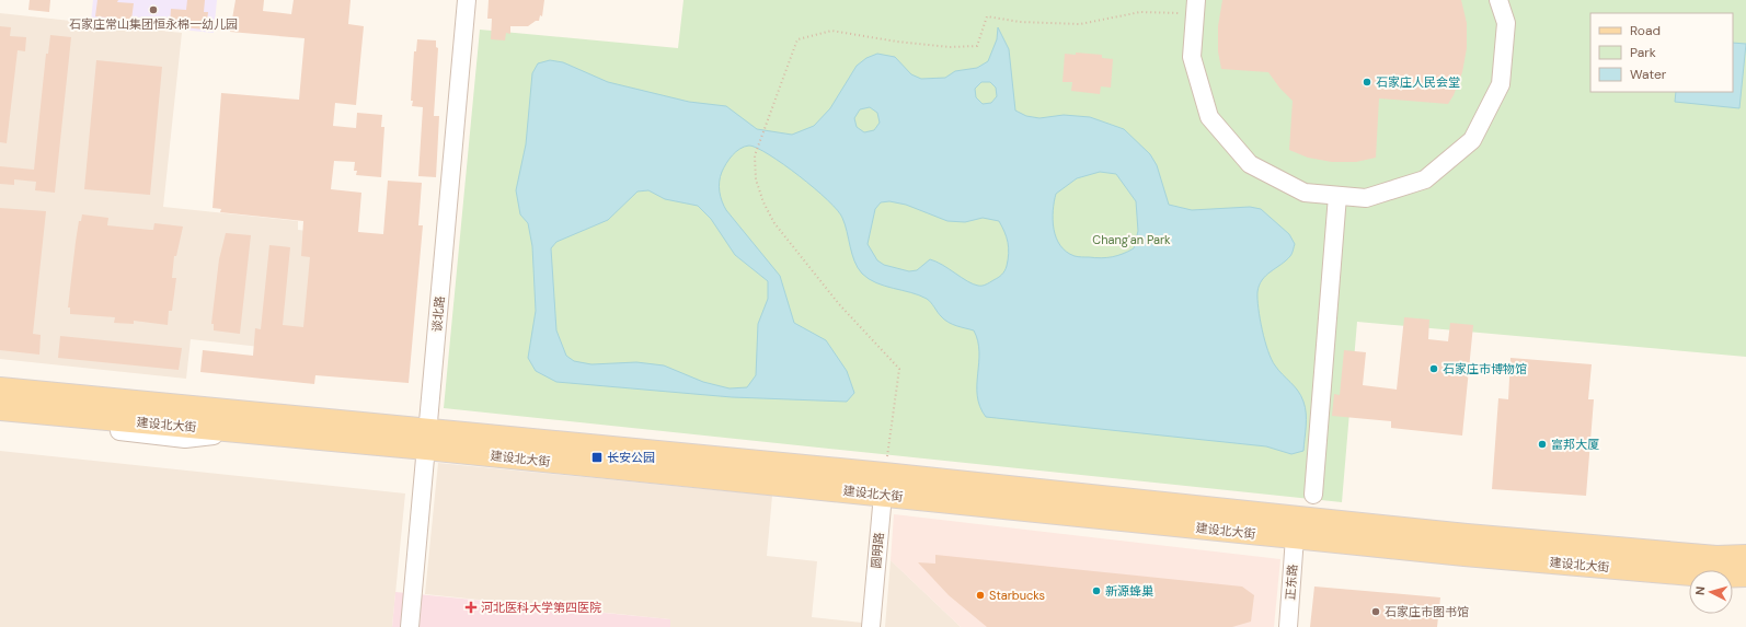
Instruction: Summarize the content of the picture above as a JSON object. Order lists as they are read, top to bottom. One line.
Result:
{"streets":{"main road":["建设北大街"],"street":["谈北路","圆明路","正东路"]},"crossings":[["谈北路","建设北大街"],["建设北大街","圆明路"],["建设北大街","正东路"]],"parks":["Chang'an Park"],"places":{"other":["石家庄常山集团恒永棉一幼儿园","石家庄人民会堂","石家庄市博物馆","富邦大厦","新源蜂巢","Starbucks","石家庄市图书馆"],"transit":["长安公园"],"health":["河北医科大学第四医院"]},"legend":["Road","Park","Water"],"north":"left"}
